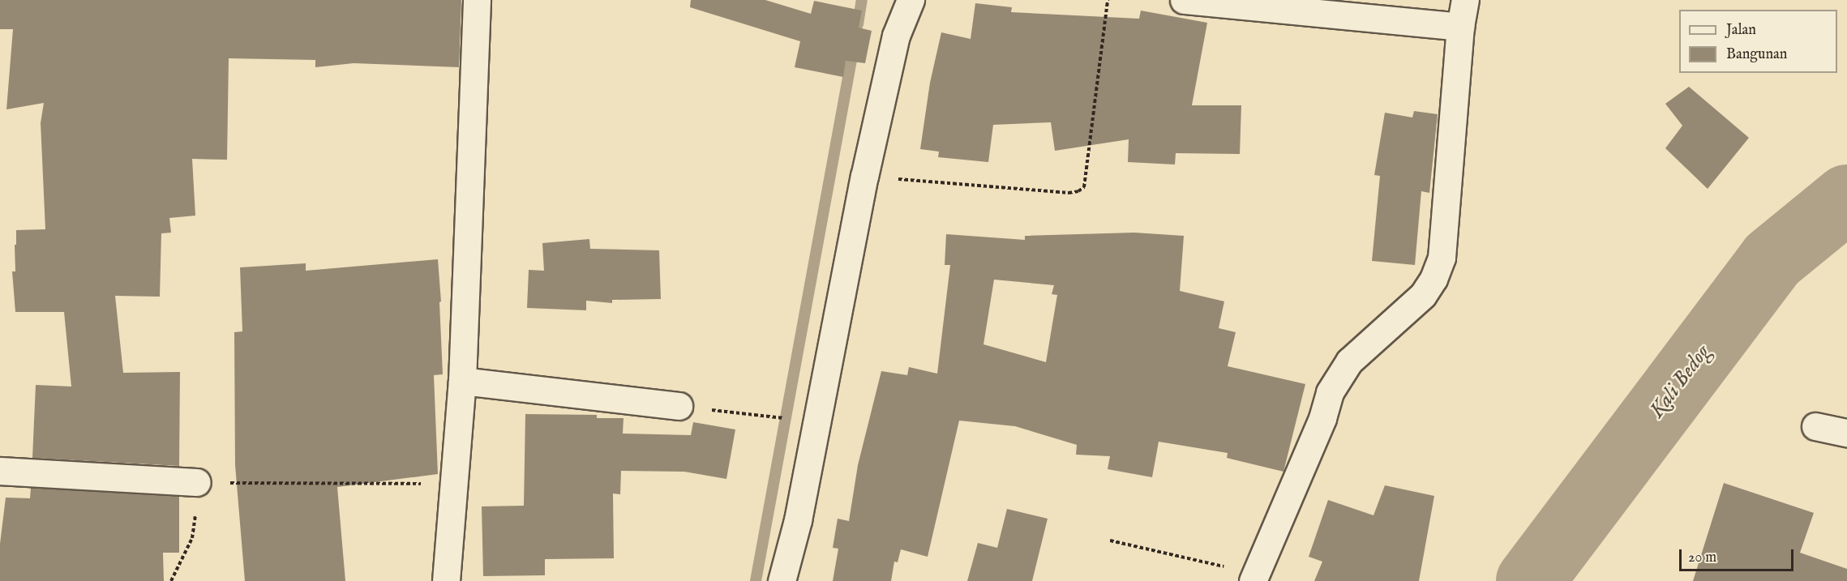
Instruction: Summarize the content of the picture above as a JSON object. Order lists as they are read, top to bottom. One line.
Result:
{"water":["Kali Bedog"],"legend":["Jalan","Bangunan"],"scale_bar":"20 m"}
